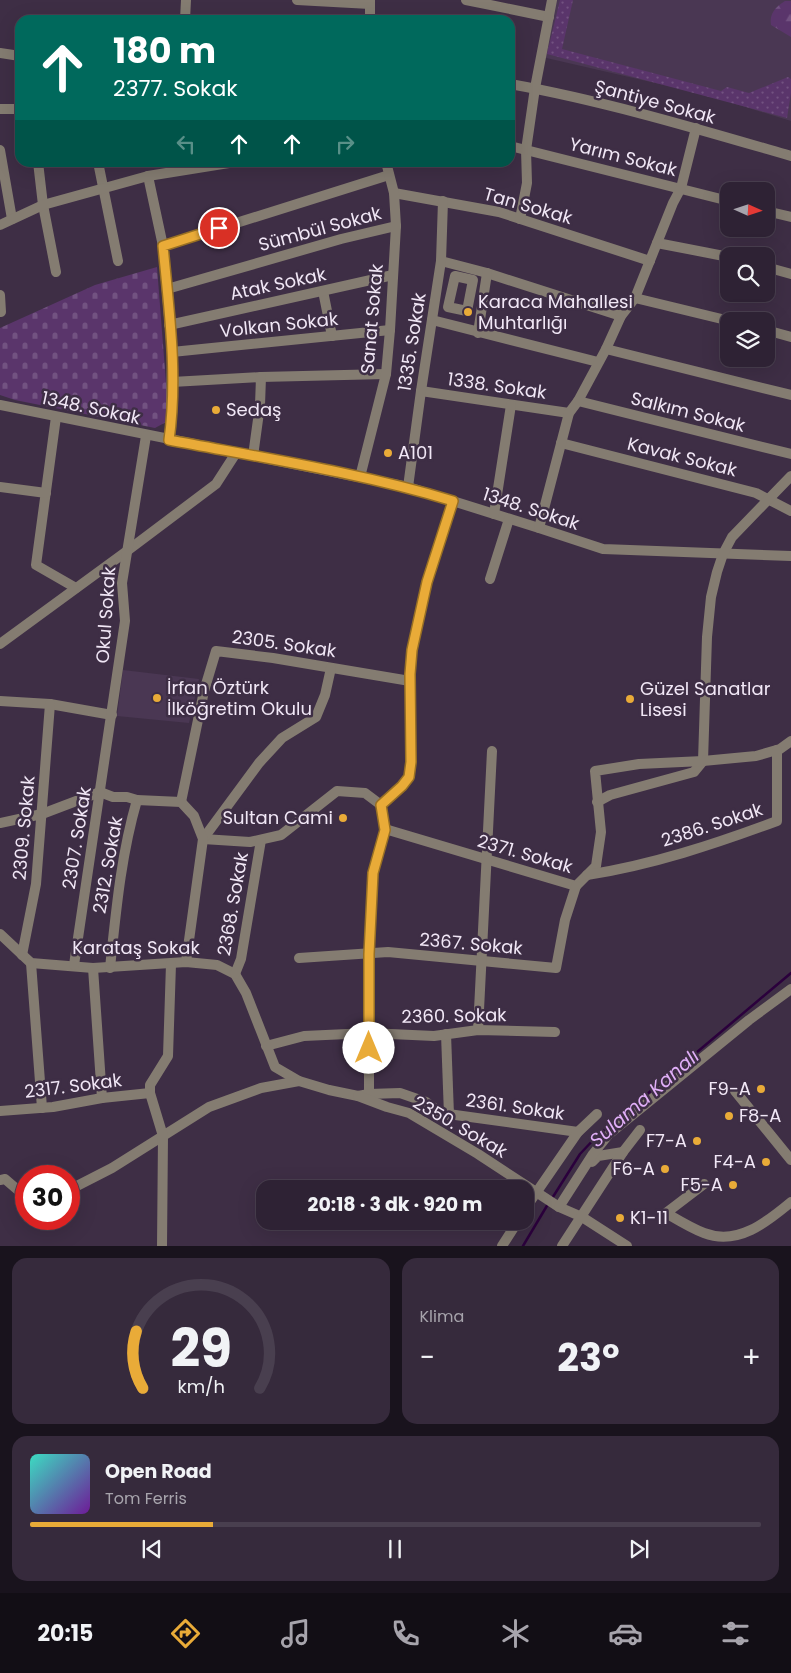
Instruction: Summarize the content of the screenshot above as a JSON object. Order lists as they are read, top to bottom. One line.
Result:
{"streets":{"street":["Şantiye Sokak","Yarım Sokak","Tan Sokak","Sümbül Sokak","Atak Sokak","Sanat Sokak","Volkan Sokak","1335. Sokak","1338. Sokak","1348. Sokak","Salkım Sokak","Kavak Sokak","Okul Sokak","2305. Sokak","2386. Sokak","2309. Sokak","2307. Sokak","2371. Sokak","2312. Sokak","2368. Sokak","2367. Sokak","Karataş Sokak","2360. Sokak","2317. Sokak","2361. Sokak","2350. Sokak"]},"crossings":[["Tan Sokak","Sanat Sokak"],["Tan Sokak","1335. Sokak"],["Sümbül Sokak","Sanat Sokak"],["Atak Sokak","Sanat Sokak"],["Sanat Sokak","Volkan Sokak"],["Sanat Sokak","1348. Sokak"],["1335. Sokak","1338. Sokak"],["1335. Sokak","1348. Sokak"],["1348. Sokak","Okul Sokak"],["Okul Sokak","2307. Sokak"],["2305. Sokak","2312. Sokak"],["2386. Sokak","2371. Sokak"],["2307. Sokak","Karataş Sokak"],["2371. Sokak","2367. Sokak"],["2312. Sokak","Karataş Sokak"],["2368. Sokak","Karataş Sokak"]],"water":["Sulama Kanalı"],"places":["Karaca Mahallesi Muhtarlığı","Sedaş","A101","İrfan Öztürk İlköğretim Okulu","Güzel Sanatlar Lisesi","Sultan Cami","F9-A","F8-A","F7-A","F4-A","F6-A","F5-A","K1-11"],"north":"right","page":{"turn":["180 m","2377. Sokak"],"limit":"30","trip":"20:18 · 3 dk · 920 m","tile":"Klima","heat":["−","23°","+"],"song":["Open Road","Tom Ferris"],"tabs":"20:15","gauge":["29","km/h"]}}
